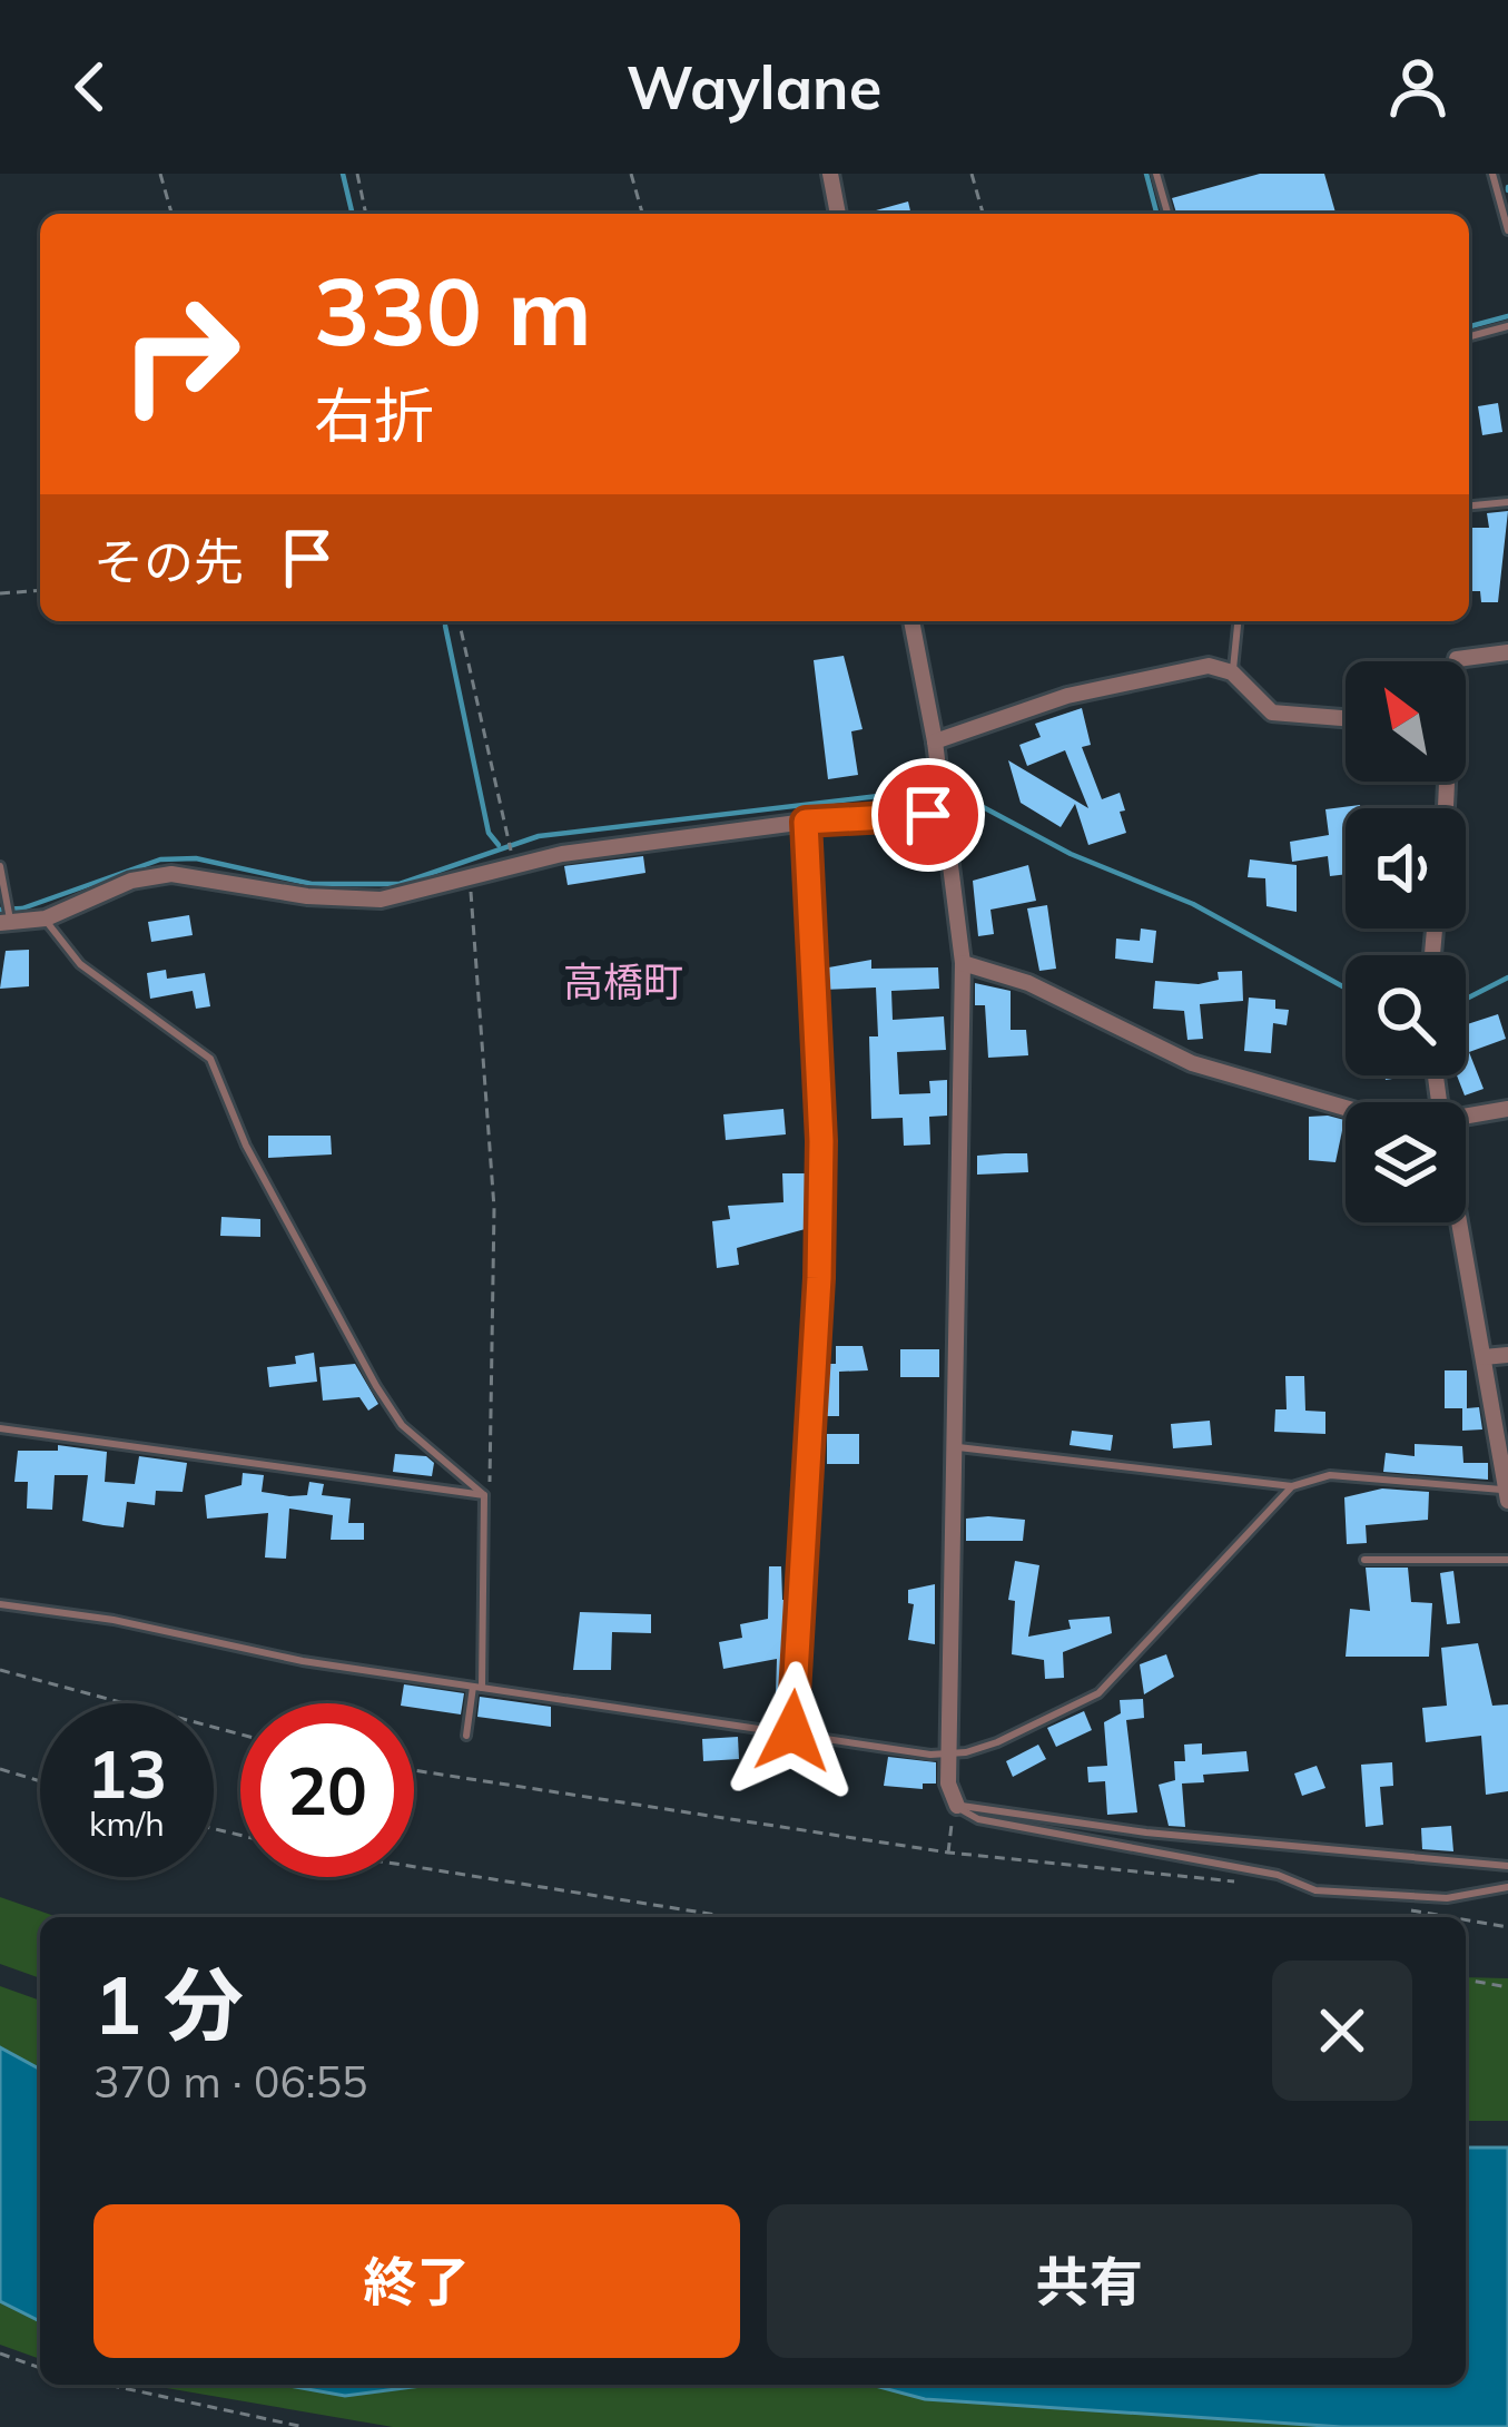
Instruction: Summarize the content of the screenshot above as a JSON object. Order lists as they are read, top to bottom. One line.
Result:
{"districts":["高橋町"],"north":"top left","page":{"header":"Waylane","turn":["330 m","右折"],"then":"その先","speed":"13 km/h","limit":"20","heading":["1 分","370 m · 06:55"],"buttons":["終了","共有"]}}
